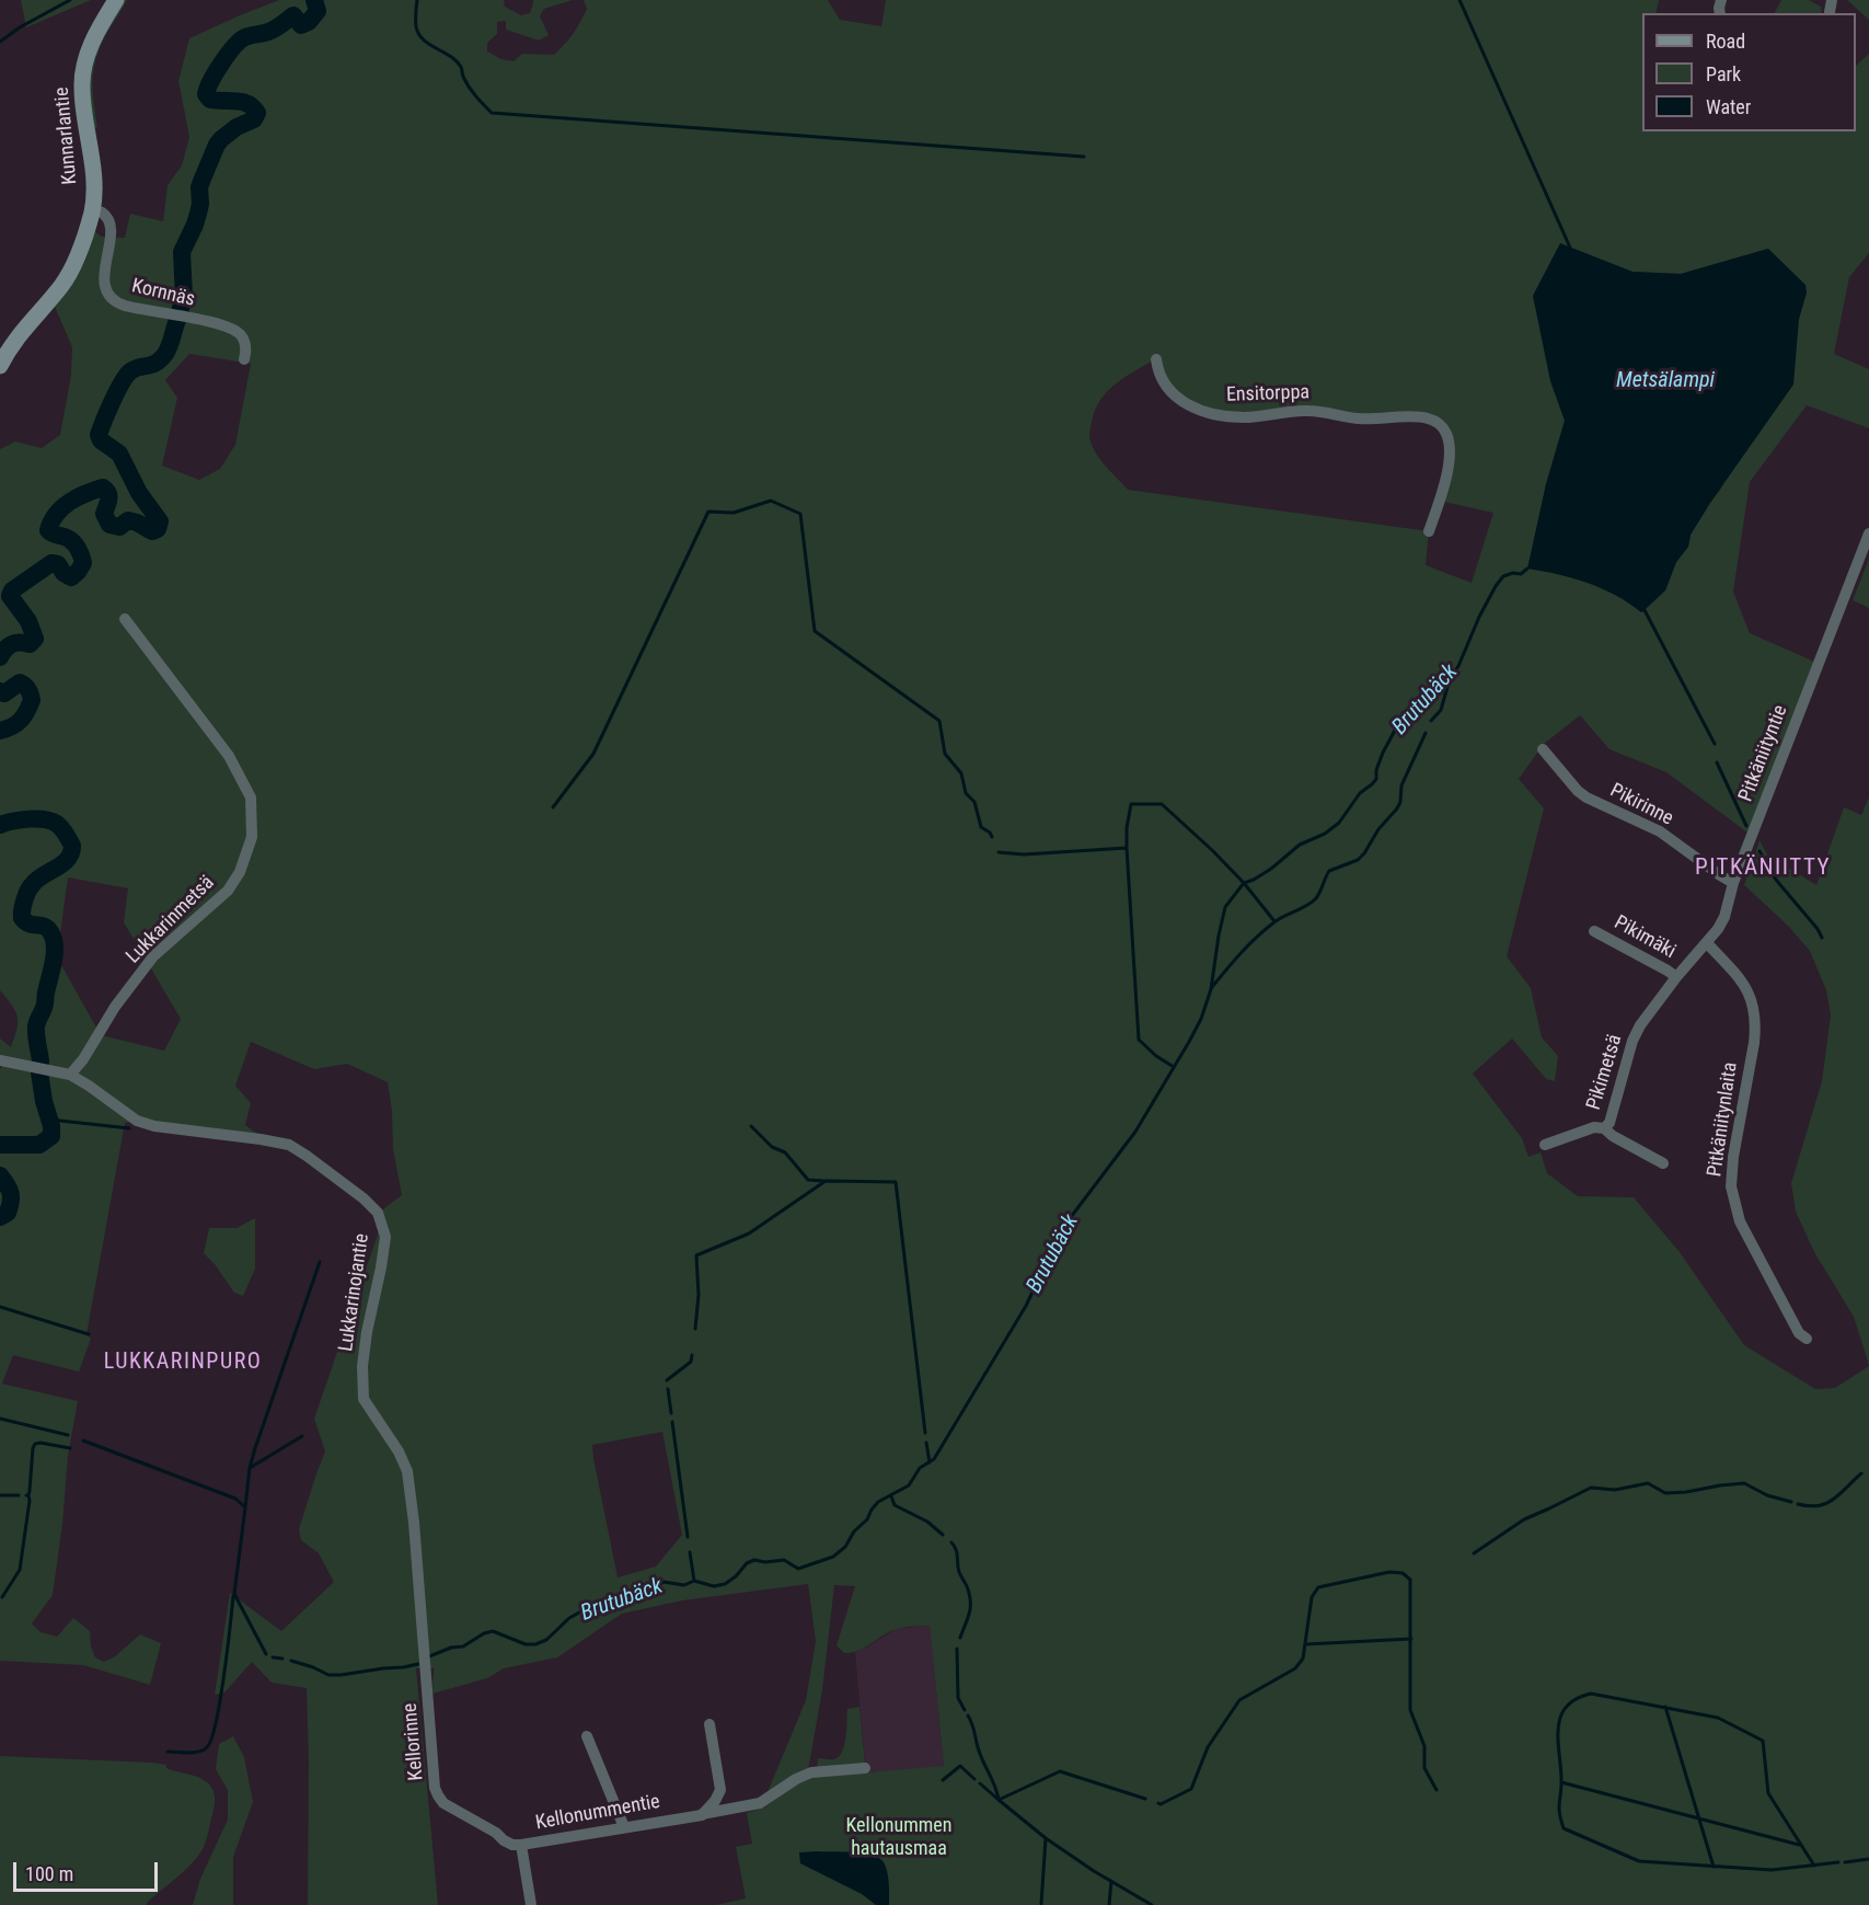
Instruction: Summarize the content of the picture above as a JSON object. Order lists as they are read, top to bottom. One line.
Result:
{"streets":{"main road":["Kunnarlantie"],"street":["Kornnäs","Ensitorppa","Pitkäniityntie","Pikirinne","Lukkarinmetsä","Pikimäki","Pikimetsä","Pitkäniitynlaita","Lukkarinojantie","Kellorinne","Kellonummentie"]},"crossings":[["Kunnarlantie","Kornnäs"],["Pitkäniityntie","Pikirinne"],["Pitkäniityntie","Pikimäki"],["Pitkäniityntie","Pikimetsä"],["Pitkäniityntie","Pitkäniitynlaita"],["Lukkarinmetsä","Lukkarinojantie"],["Pikimäki","Pikimetsä"],["Lukkarinojantie","Kellorinne"],["Kellorinne","Kellonummentie"]],"districts":["PITKÄNIITTY","LUKKARINPURO"],"water":["Metsälampi","Brutubäck"],"parks":["Kellonummen hautausmaa"],"legend":["Road","Park","Water"],"scale_bar":"100 m"}
